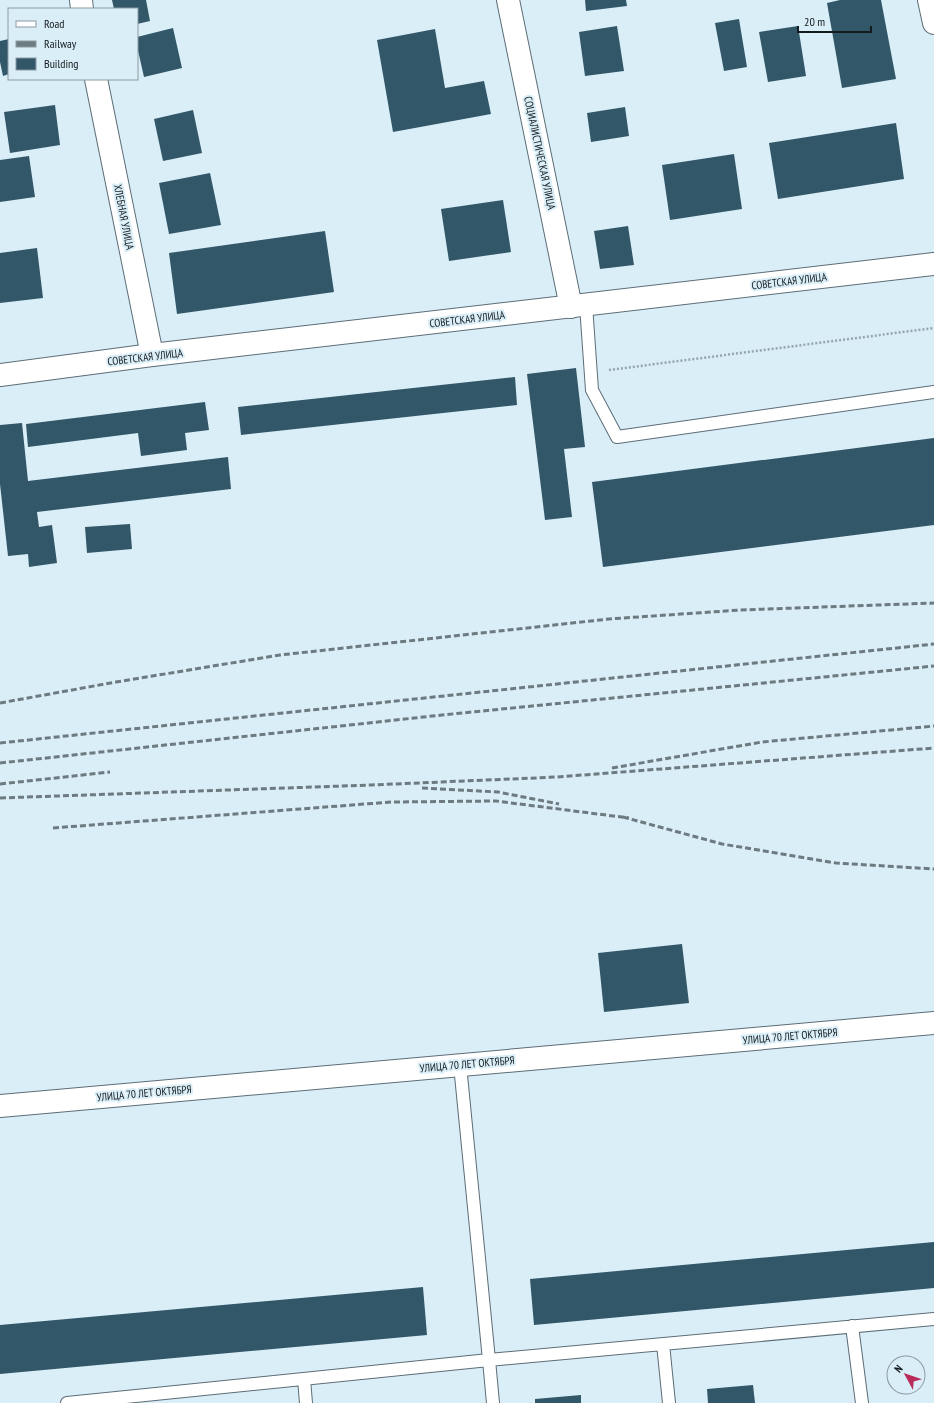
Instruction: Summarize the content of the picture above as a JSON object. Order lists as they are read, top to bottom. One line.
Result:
{"streets":{"street":["СОЦИАЛИСТИЧЕСКАЯ УЛИЦА","ХЛЕБНАЯ УЛИЦА","СОВЕТСКАЯ УЛИЦА","УЛИЦА 70 ЛЕТ ОКТЯБРЯ"]},"crossings":[["СОЦИАЛИСТИЧЕСКАЯ УЛИЦА","СОВЕТСКАЯ УЛИЦА"],["ХЛЕБНАЯ УЛИЦА","СОВЕТСКАЯ УЛИЦА"]],"legend":["Road","Railway","Building"],"scale_bar":"20 m","north":"top left"}
